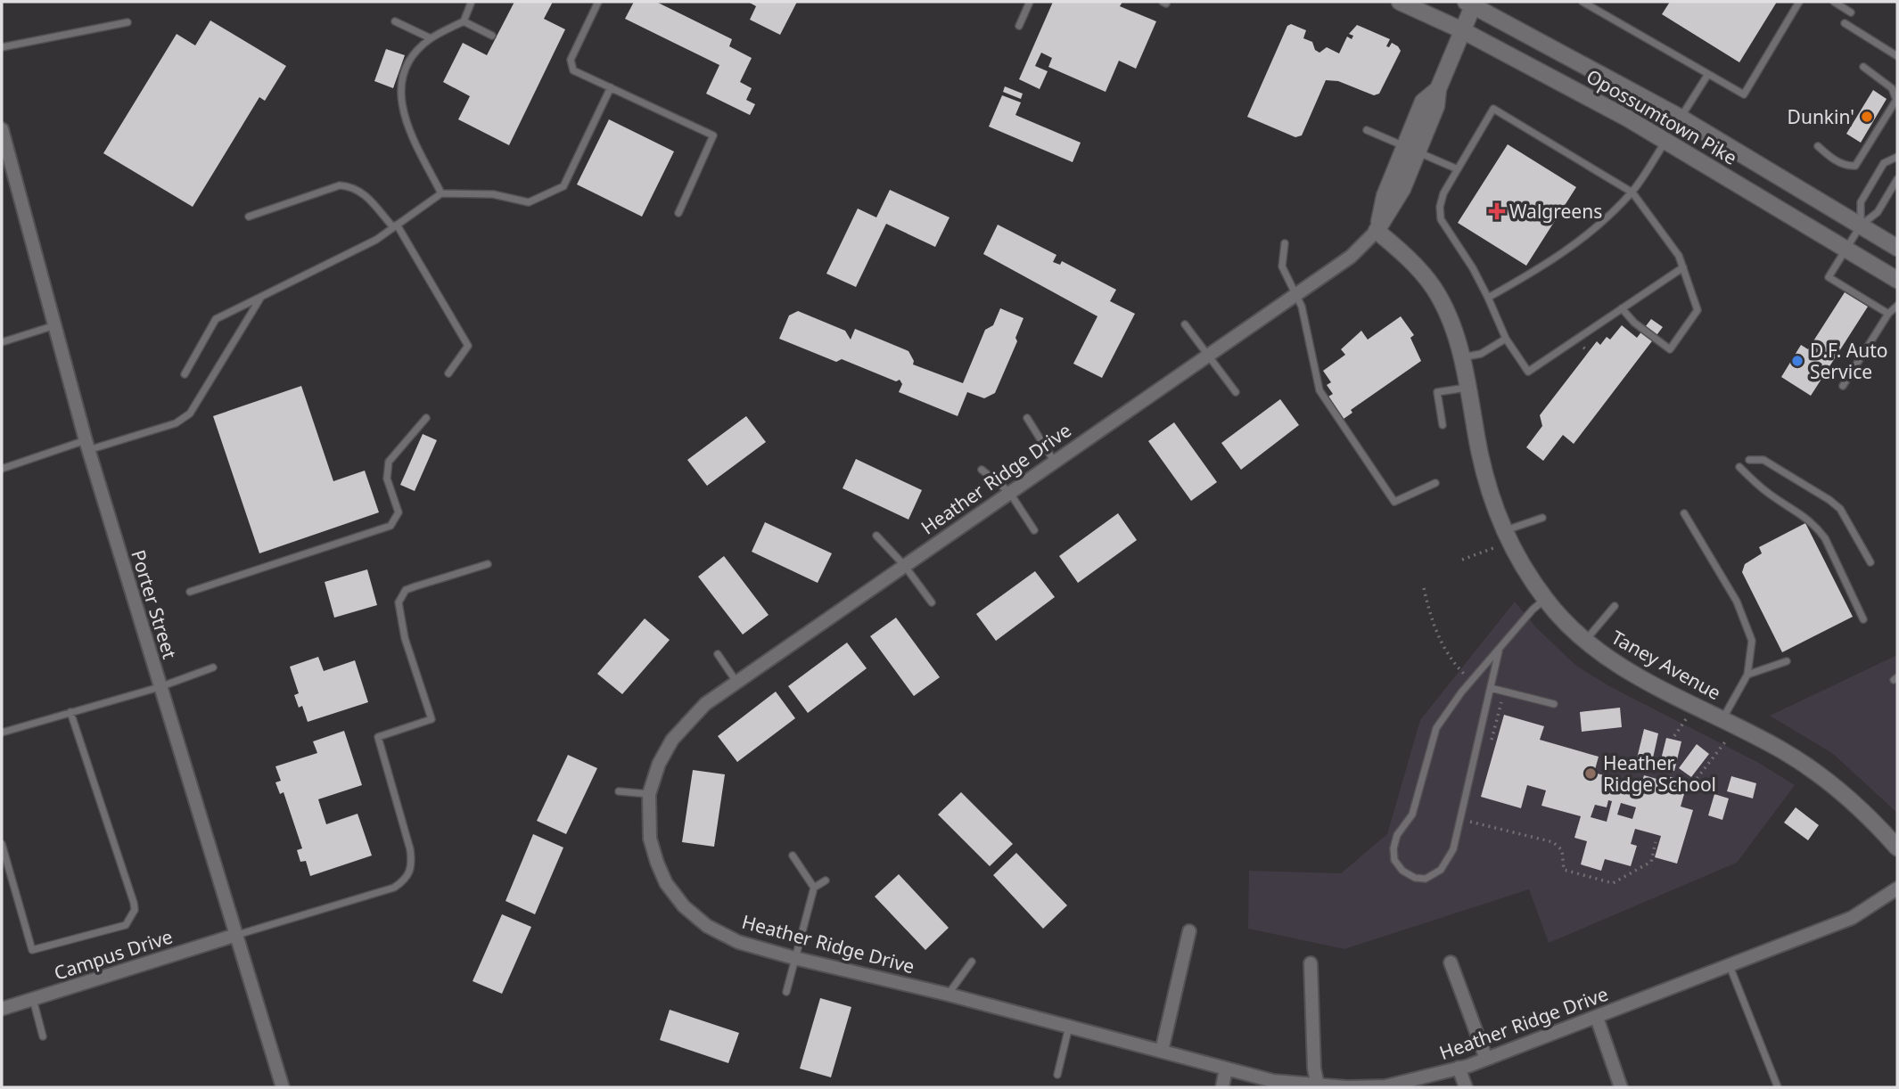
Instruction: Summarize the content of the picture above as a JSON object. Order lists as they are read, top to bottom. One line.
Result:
{"streets":{"street":["Opossumtown Pike","Heather Ridge Drive","Porter Street","Taney Avenue","Campus Drive"]},"crossings":[["Heather Ridge Drive","Taney Avenue"],["Porter Street","Campus Drive"]],"places":{"other":["Dunkin'","D.F. Auto Service","Heather Ridge School"],"health":["Walgreens"]}}
